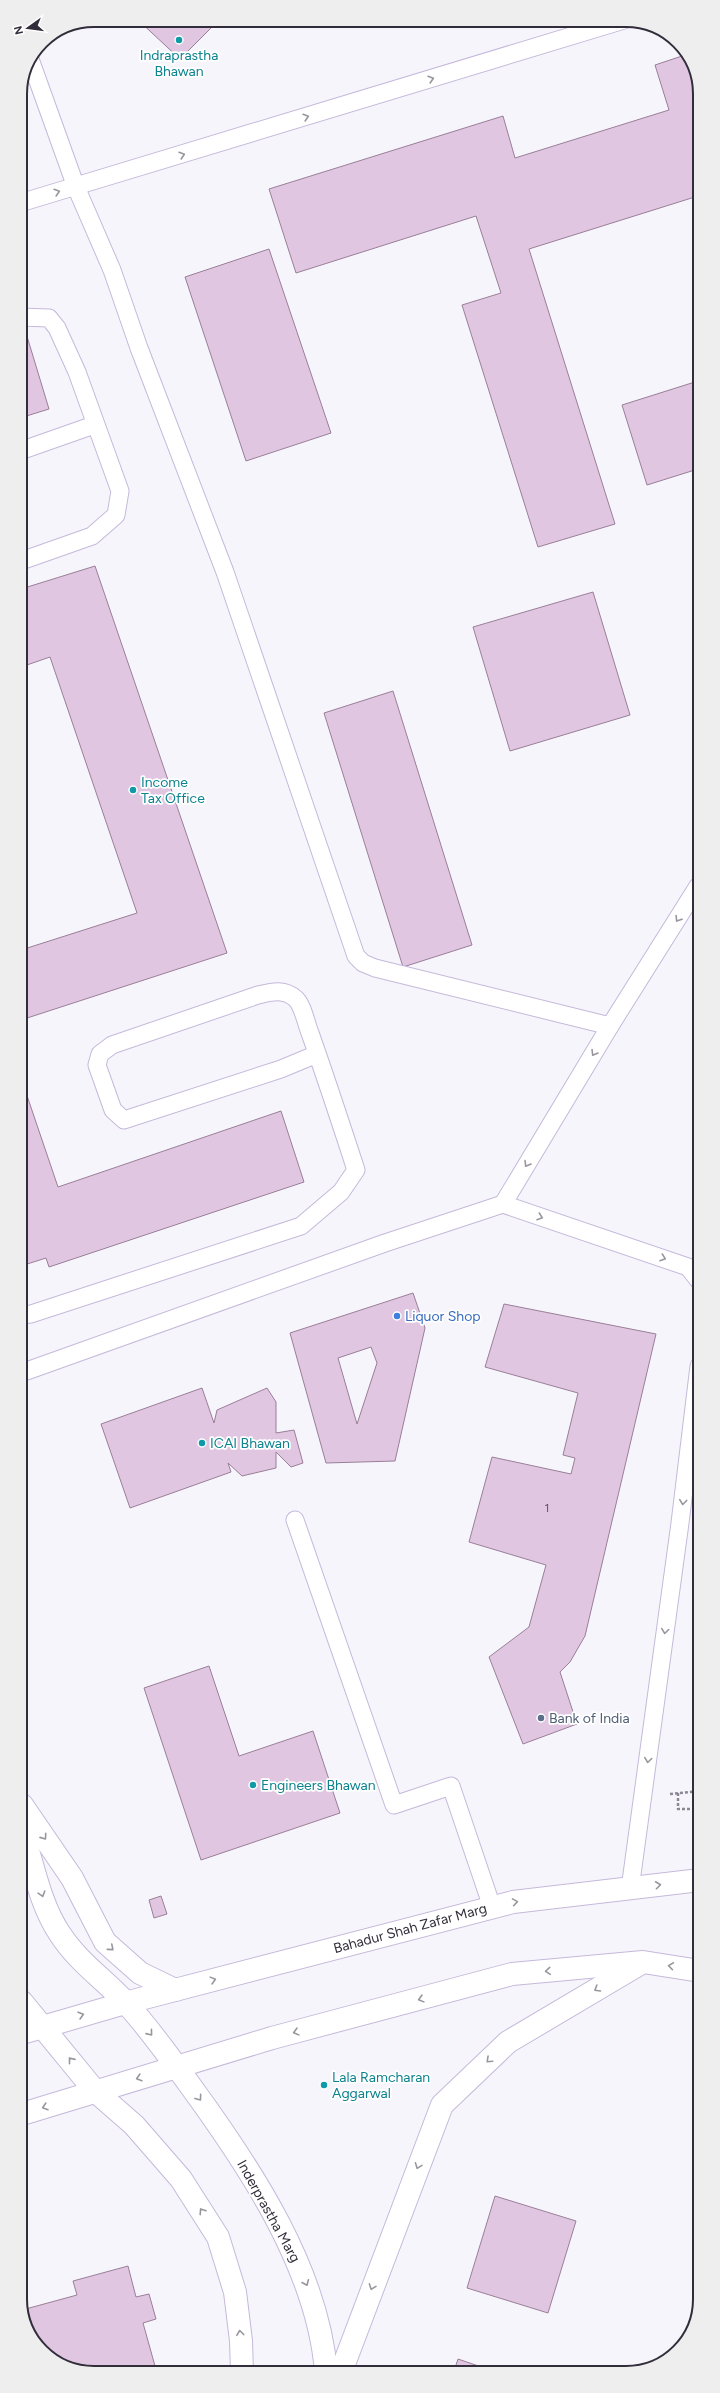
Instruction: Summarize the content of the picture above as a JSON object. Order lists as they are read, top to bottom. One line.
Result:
{"streets":{"main road":["Bahadur Shah Zafar Marg","Inderprastha Marg"]},"crossings":[["Bahadur Shah Zafar Marg","Inderprastha Marg"]],"places":["Indraprastha Bhawan","Income Tax Office","Liquor Shop","ICAI Bhawan","Bank of India","Engineers Bhawan","Lala Ramcharan Aggarwal"],"house_numbers":["1"],"north":"left"}
